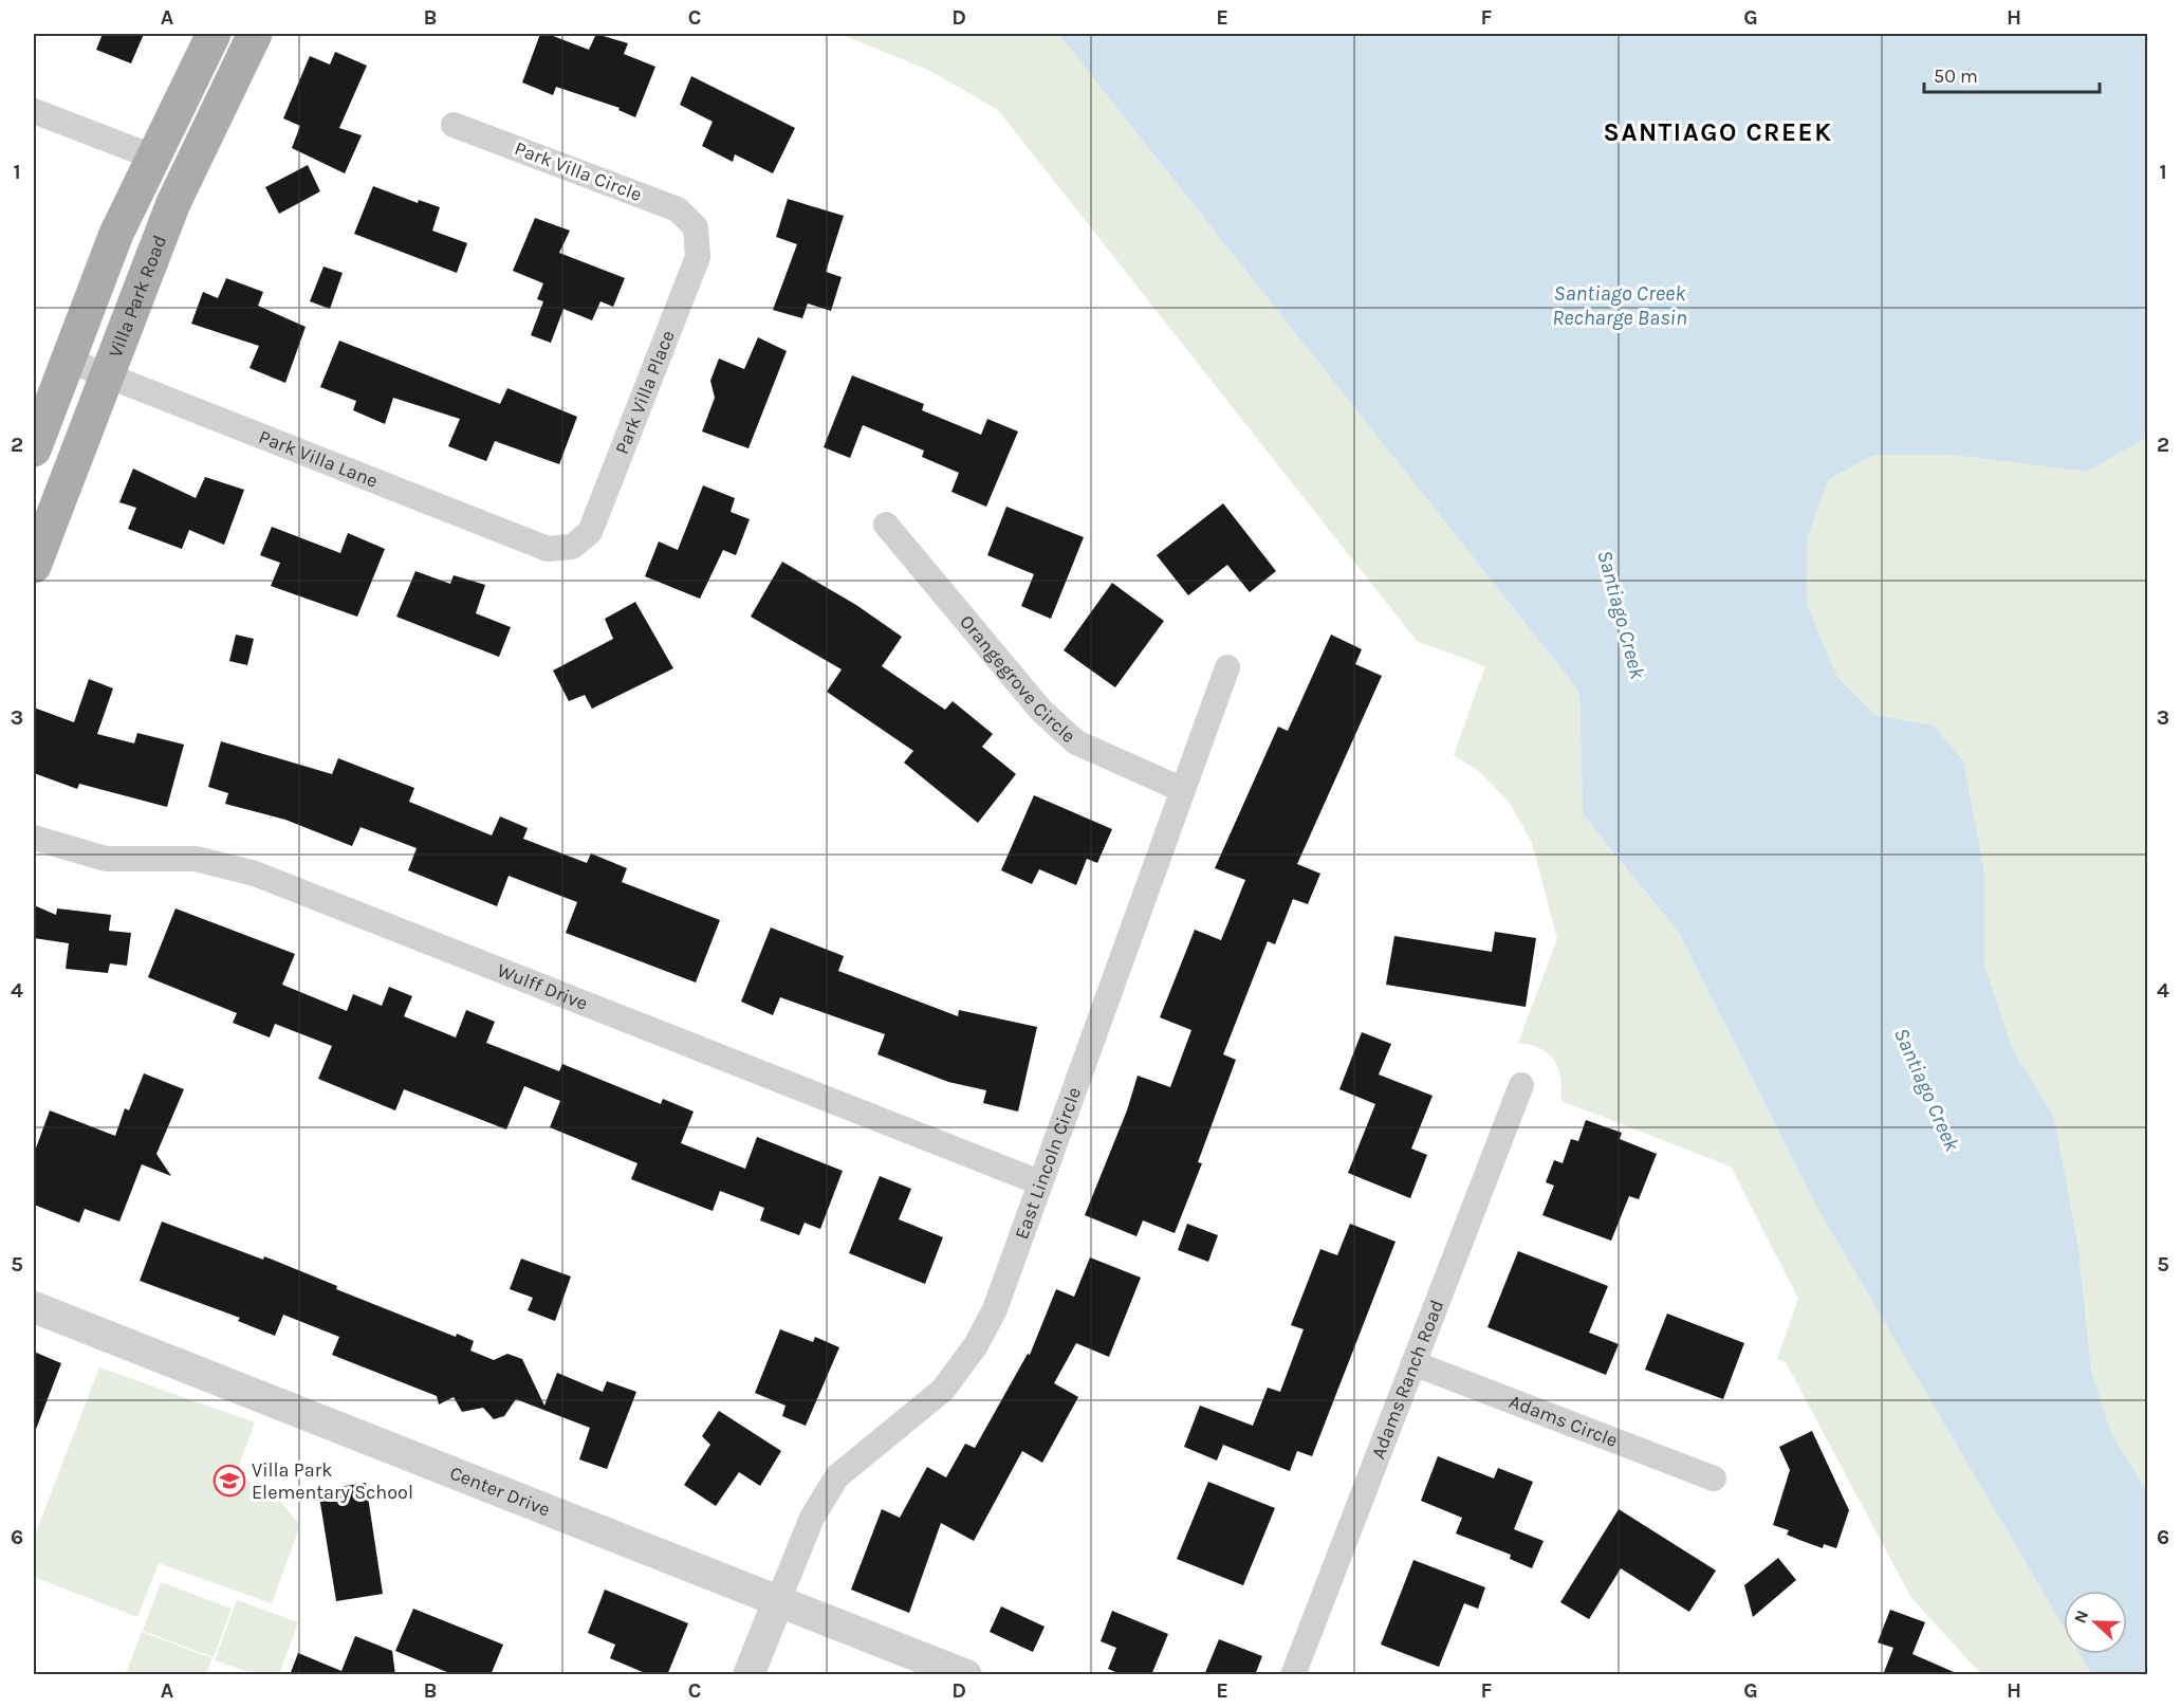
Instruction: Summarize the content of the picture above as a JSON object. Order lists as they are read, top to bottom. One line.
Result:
{"streets":{"main road":["Villa Park Road"],"street":["Park Villa Circle","Park Villa Place","Park Villa Lane","Orangegrove Circle","Wulff Drive","East Lincoln Circle","Adams Ranch Road","Adams Circle","Center Drive"]},"crossings":[["Park Villa Circle","Park Villa Place"],["Villa Park Road","Park Villa Lane"],["Park Villa Place","Park Villa Lane"],["Orangegrove Circle","East Lincoln Circle"],["Wulff Drive","East Lincoln Circle"],["East Lincoln Circle","Center Drive"],["Adams Ranch Road","Adams Circle"]],"districts":["SANTIAGO CREEK"],"water":["Santiago Creek Recharge Basin","Santiago Creek"],"places":{"school or university":["Villa Park Elementary School"]},"scale_bar":"50 m","north":"left","grid":{"columns":["A","B","C","D","E","F","G","H"],"rows":["1","2","3","4","5","6"]}}
